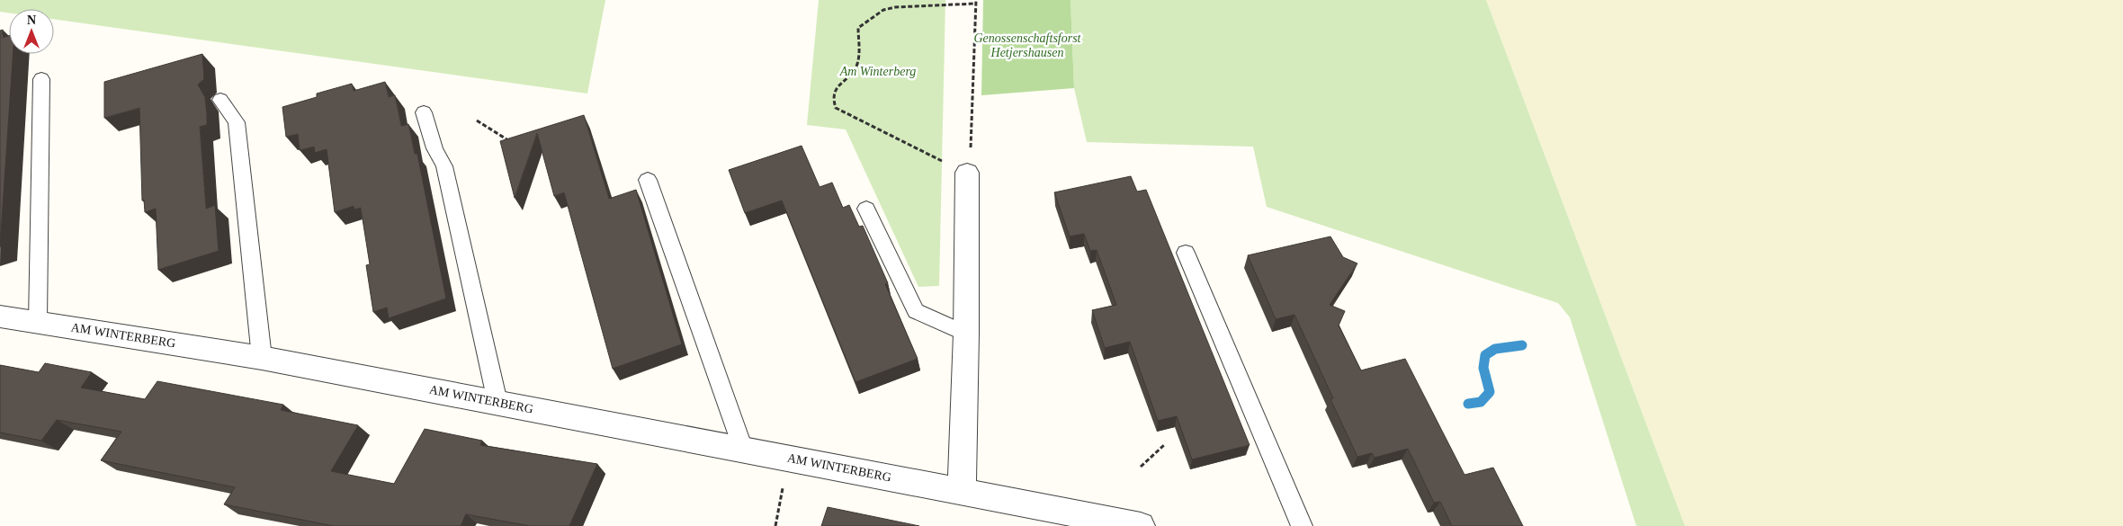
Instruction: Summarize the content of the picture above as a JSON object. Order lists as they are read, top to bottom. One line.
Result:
{"streets":{"street":["AM WINTERBERG"]},"parks":["Genossenschaftsforst Hetjershausen","Am Winterberg"],"north":"top"}
